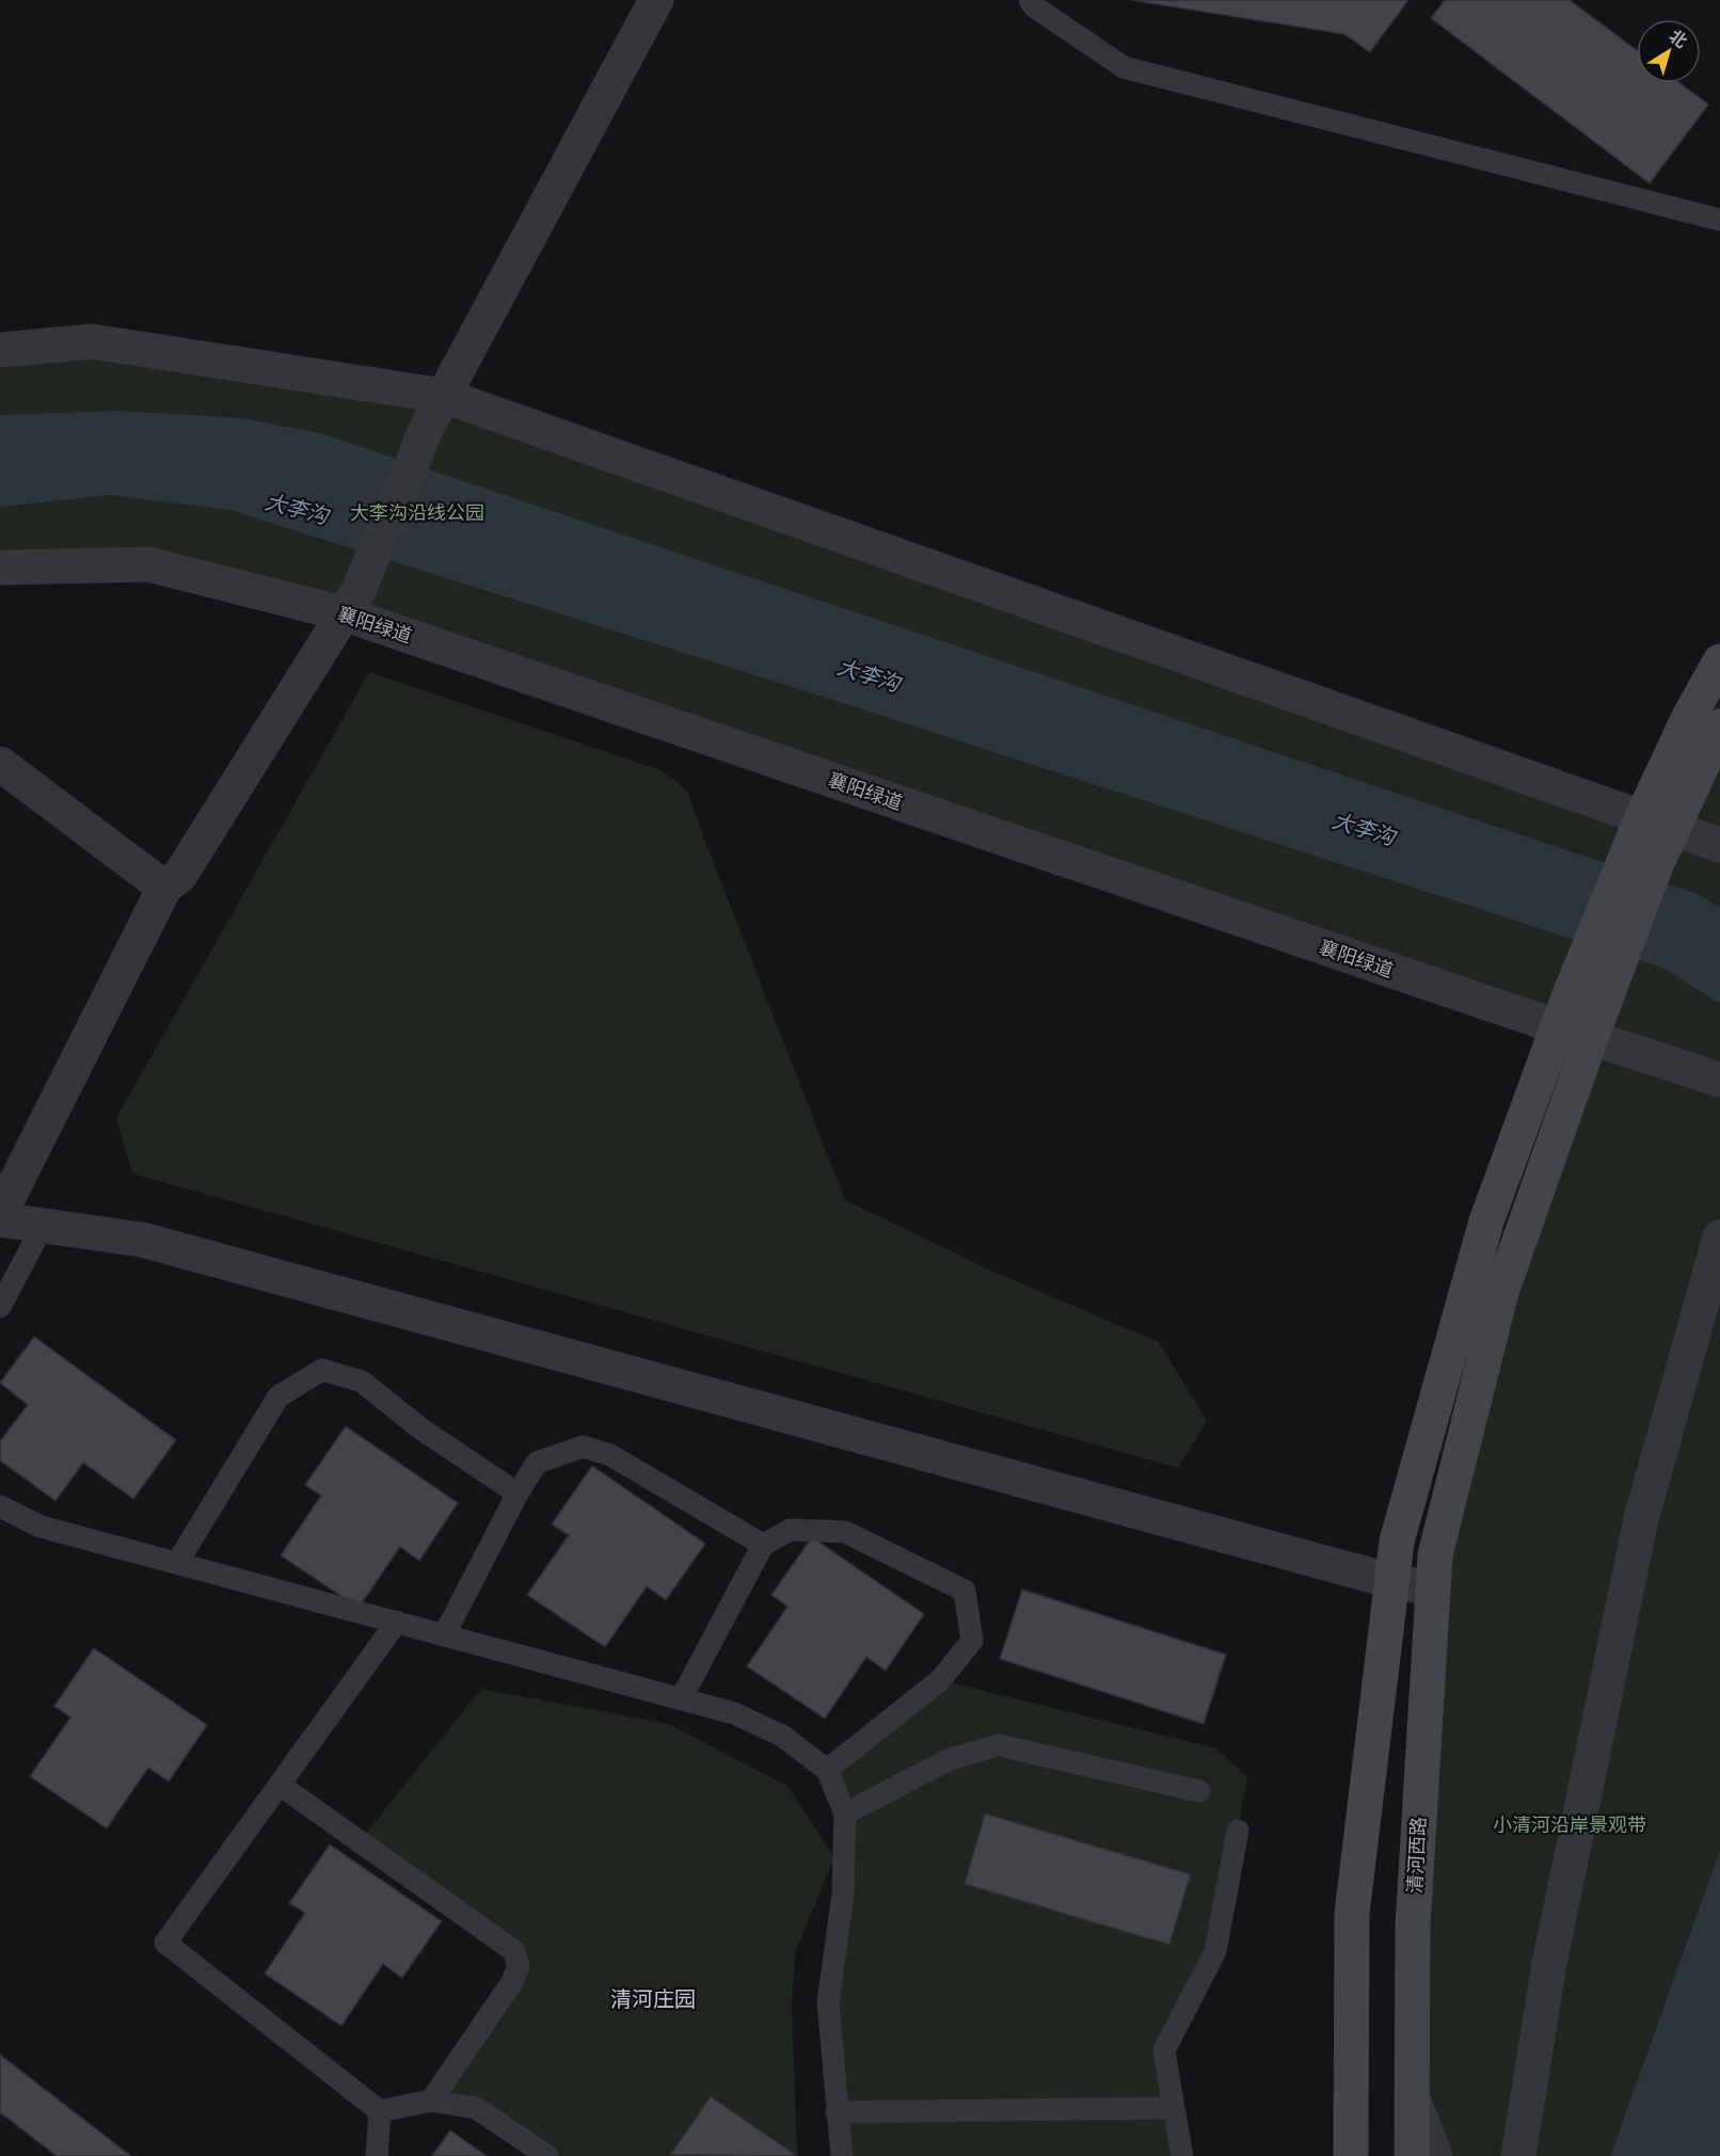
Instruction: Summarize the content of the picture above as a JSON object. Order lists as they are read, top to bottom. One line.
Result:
{"streets":{"main road":["清河西路"],"street":["襄阳绿道"]},"crossings":[["襄阳绿道","清河西路"]],"districts":["清河庄园"],"water":["大李沟"],"parks":["大李沟沿线公园","小清河沿岸景观带"],"north":"top right"}
